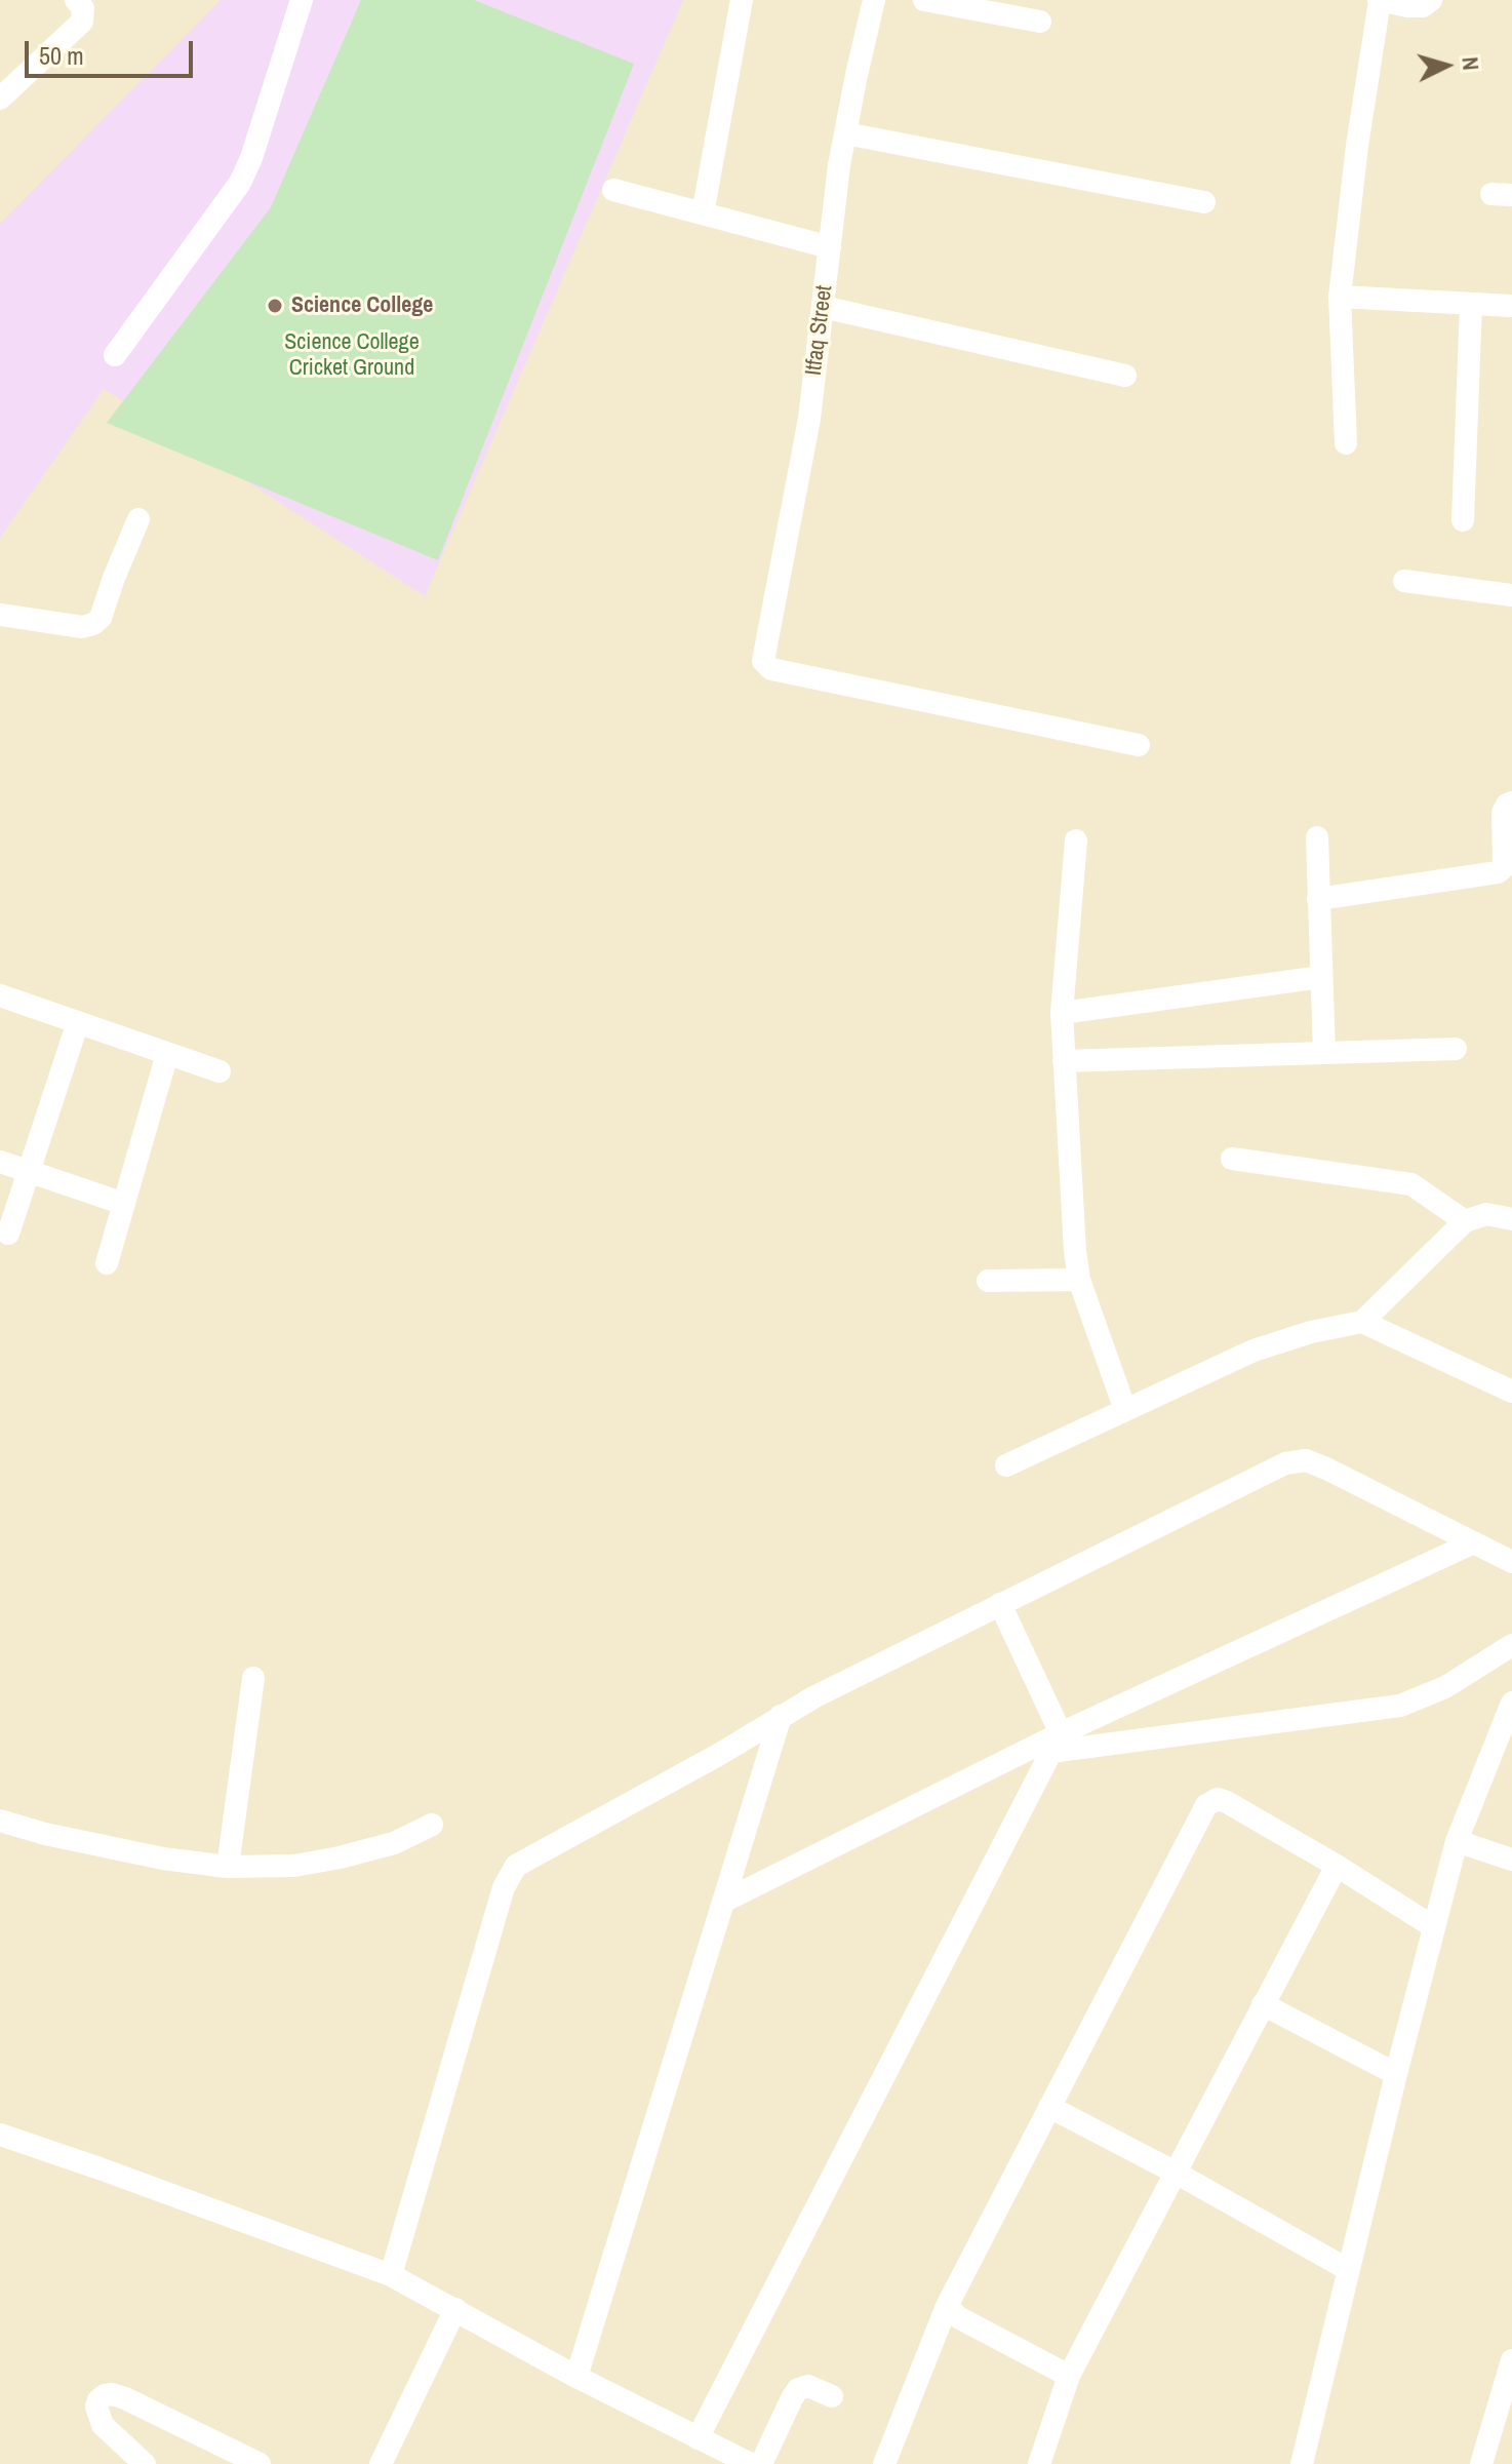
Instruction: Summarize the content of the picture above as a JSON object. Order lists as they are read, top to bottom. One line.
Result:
{"streets":{"street":["Itfaq Street"]},"parks":["Science College Cricket Ground"],"places":["Science College"],"scale_bar":"50 m","north":"right"}
